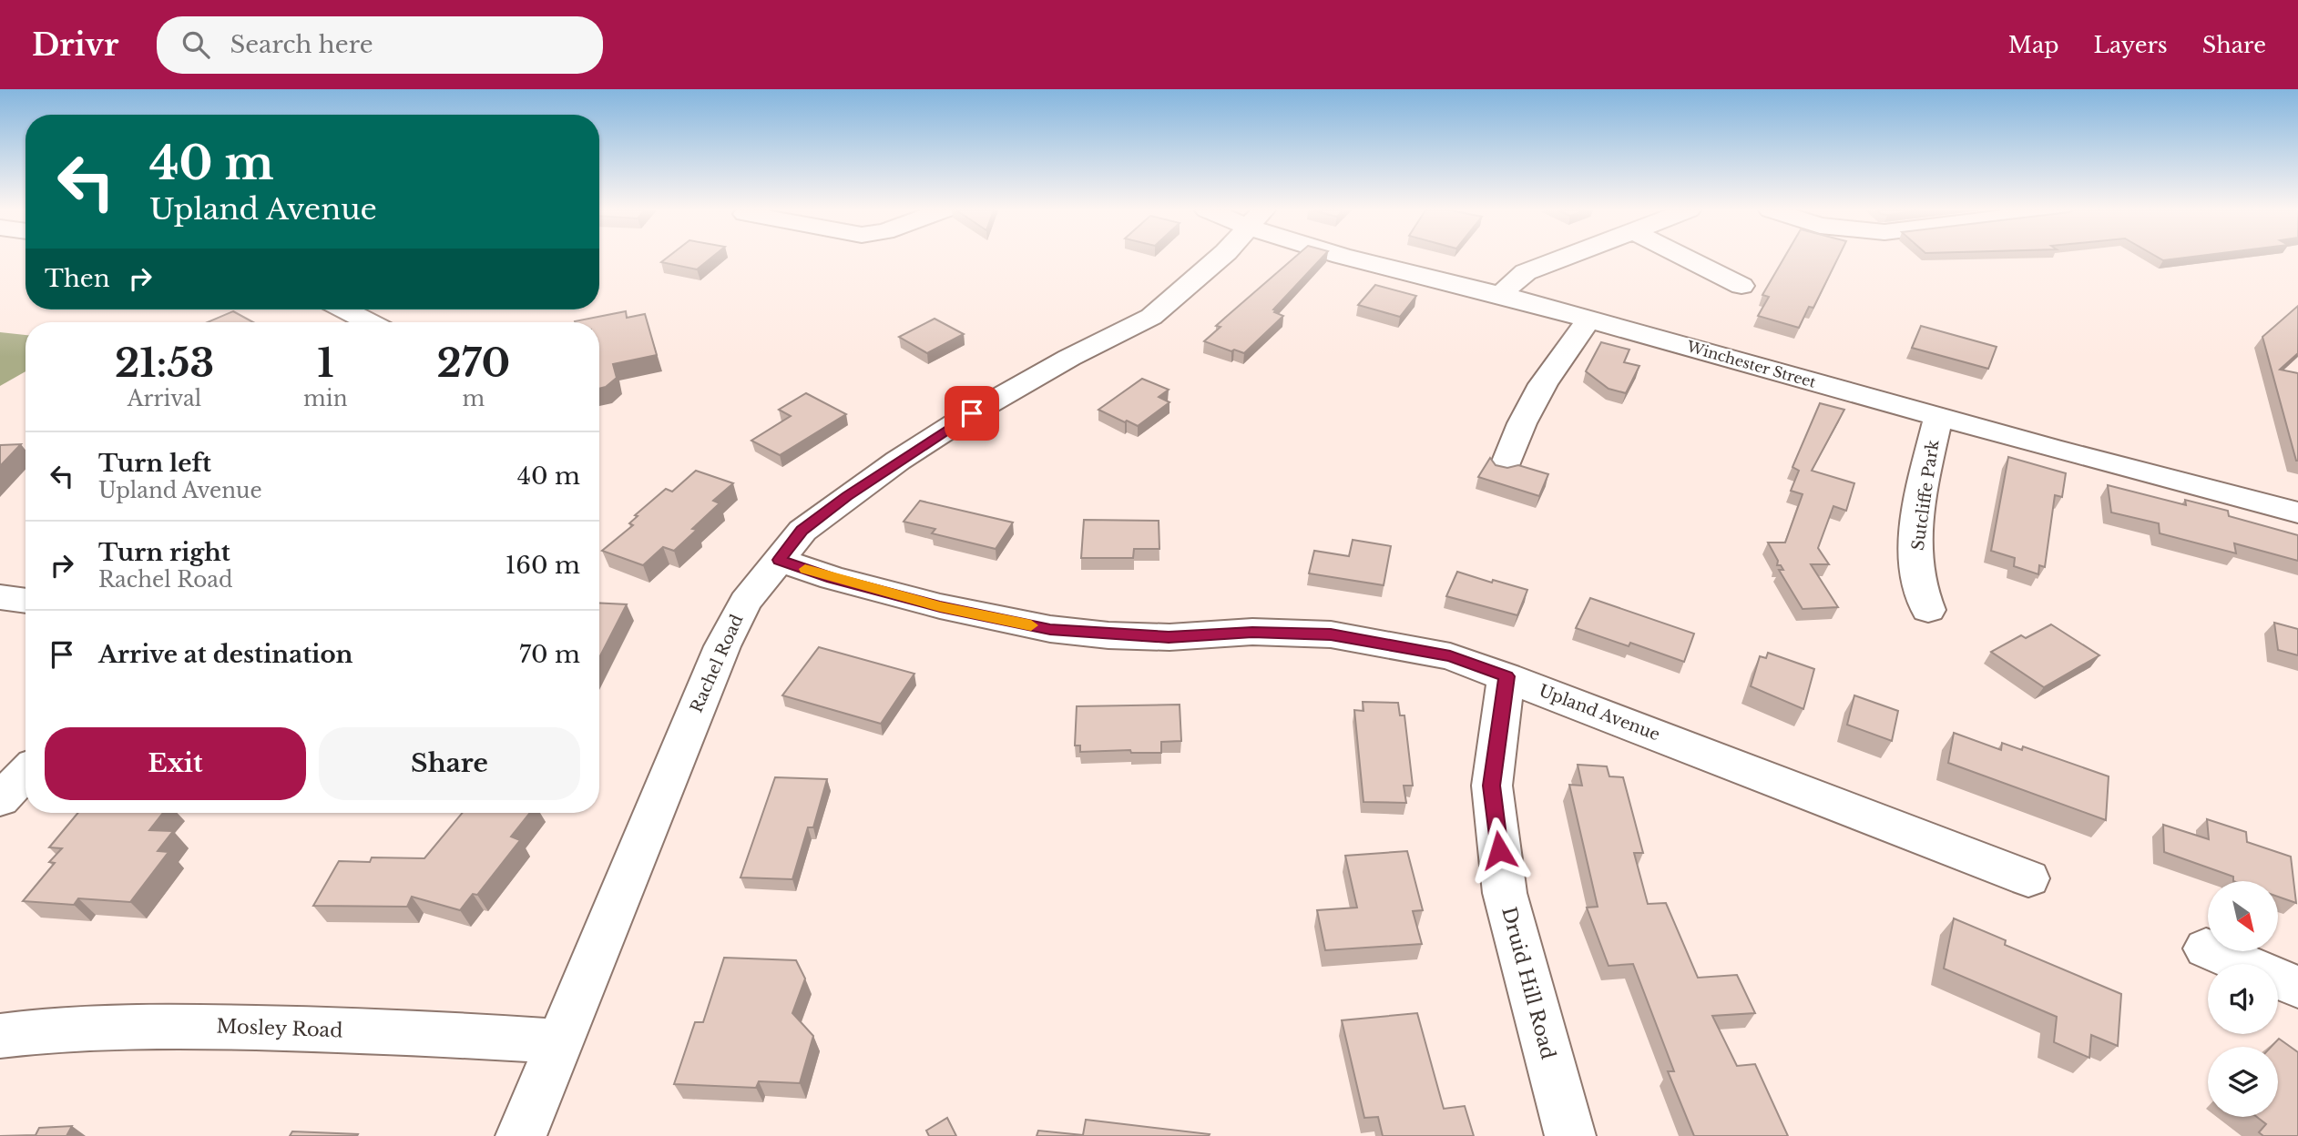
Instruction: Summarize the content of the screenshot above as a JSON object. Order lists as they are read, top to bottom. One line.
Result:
{"streets":{"street":["Winchester Street","Sutcliffe Park","Rachel Road","Upland Avenue","Druid Hill Road","Mosley Road"]},"crossings":[["Winchester Street","Sutcliffe Park"],["Rachel Road","Upland Avenue"],["Rachel Road","Mosley Road"],["Upland Avenue","Druid Hill Road"]],"north":"bottom right","page":{"header":"Drivr","search":"Search here","nav":["Map","Layers","Share"],"turn":["40 m","Upland Avenue"],"then":"Then","eta":["21:53","Arrival","1","min","270","m"],"list":[{"name":"Turn left","note":"Upland Avenue","value":"40 m"},{"name":"Turn right","note":"Rachel Road","value":"160 m"},{"name":"Arrive at destination","value":"70 m"}],"buttons":["Exit","Share"]}}
